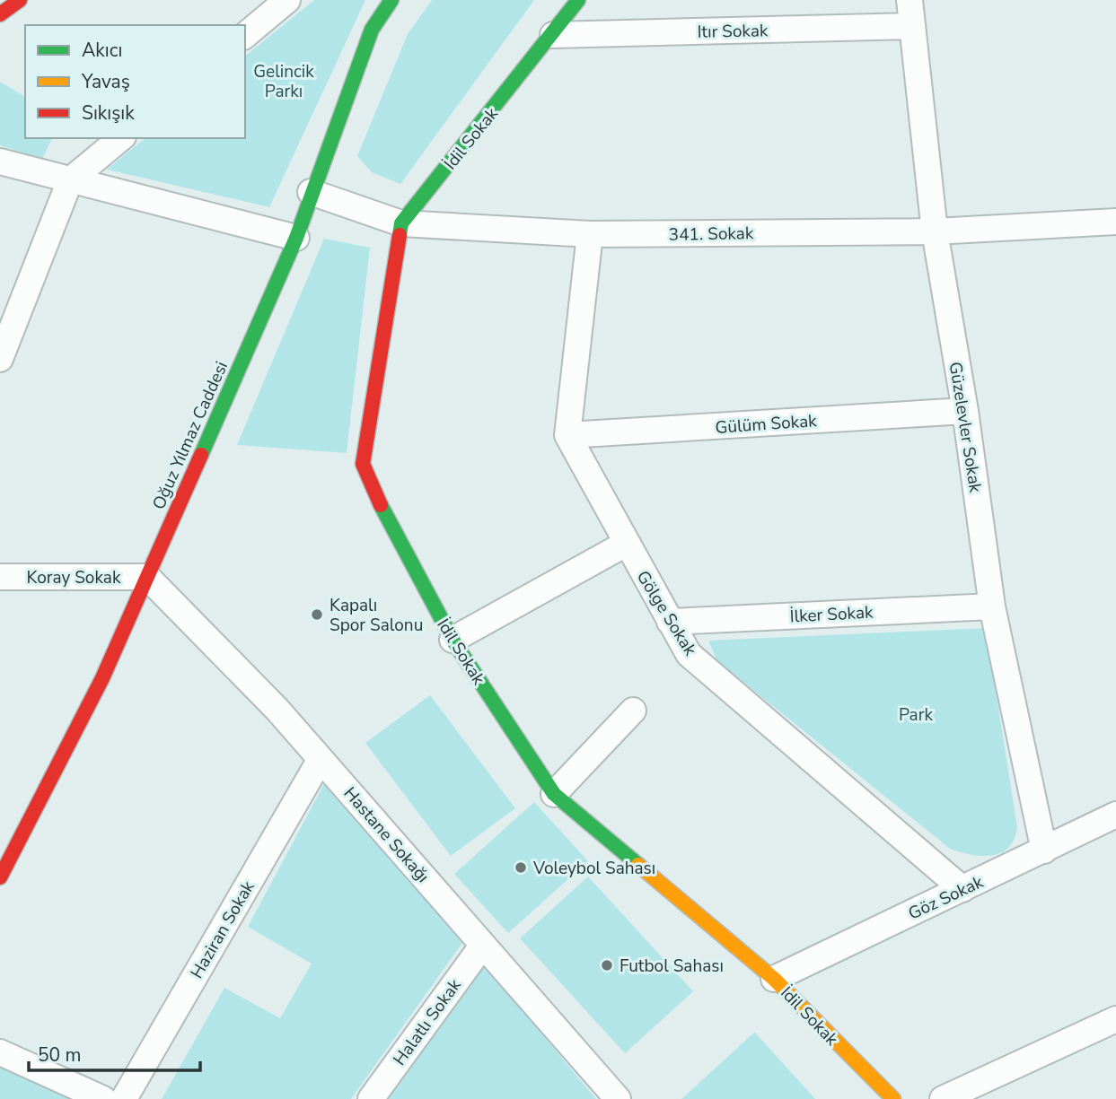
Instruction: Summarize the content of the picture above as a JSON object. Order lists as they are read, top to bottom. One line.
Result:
{"streets":{"street":["Itır Sokak","İdil Sokak","341. Sokak","Gülüm Sokak","Güzelevler Sokak","Oğuz Yılmaz Caddesi","Koray Sokak","Gölge Sokak","İlker Sokak","Hastane Sokağı","Göz Sokak","Haziran Sokak","Halatlı Sokak"]},"crossings":[["Itır Sokak","İdil Sokak"],["Itır Sokak","Güzelevler Sokak"],["İdil Sokak","341. Sokak"],["İdil Sokak","Göz Sokak"],["341. Sokak","Güzelevler Sokak"],["341. Sokak","Oğuz Yılmaz Caddesi"],["Gülüm Sokak","Güzelevler Sokak"],["Gülüm Sokak","Gölge Sokak"],["Güzelevler Sokak","İlker Sokak"],["Güzelevler Sokak","Göz Sokak"],["Oğuz Yılmaz Caddesi","Koray Sokak"],["Oğuz Yılmaz Caddesi","Hastane Sokağı"],["Koray Sokak","Hastane Sokağı"],["Gölge Sokak","İlker Sokak"],["Gölge Sokak","Göz Sokak"],["Hastane Sokağı","Haziran Sokak"],["Hastane Sokağı","Halatlı Sokak"]],"parks":["Gelincik Parkı","Park"],"places":["Kapalı Spor Salonu","Voleybol Sahası","Futbol Sahası"],"legend":["Akıcı","Yavaş","Sıkışık"],"scale_bar":"50 m"}
